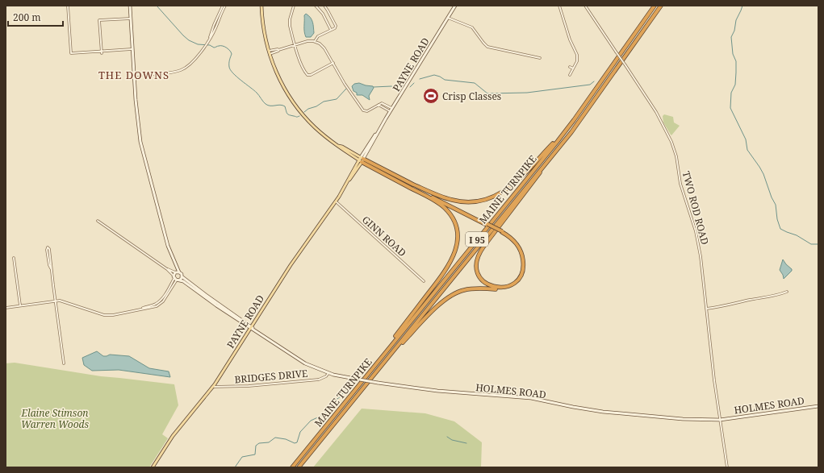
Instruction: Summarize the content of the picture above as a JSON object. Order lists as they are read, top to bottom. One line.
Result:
{"streets":{"highway":["MAINE TURNPIKE","I 95"],"main road":["PAYNE ROAD"],"street":["TWO ROD ROAD","GINN ROAD","BRIDGES DRIVE","HOLMES ROAD"]},"crossings":[["PAYNE ROAD","GINN ROAD"],["PAYNE ROAD","BRIDGES DRIVE"],["PAYNE ROAD","HOLMES ROAD"],["TWO ROD ROAD","HOLMES ROAD"],["BRIDGES DRIVE","HOLMES ROAD"]],"districts":["THE DOWNS"],"parks":["Elaine Stimson Warren Woods"],"places":{"sports":["Crisp Classes"]},"scale_bar":"200 m"}
